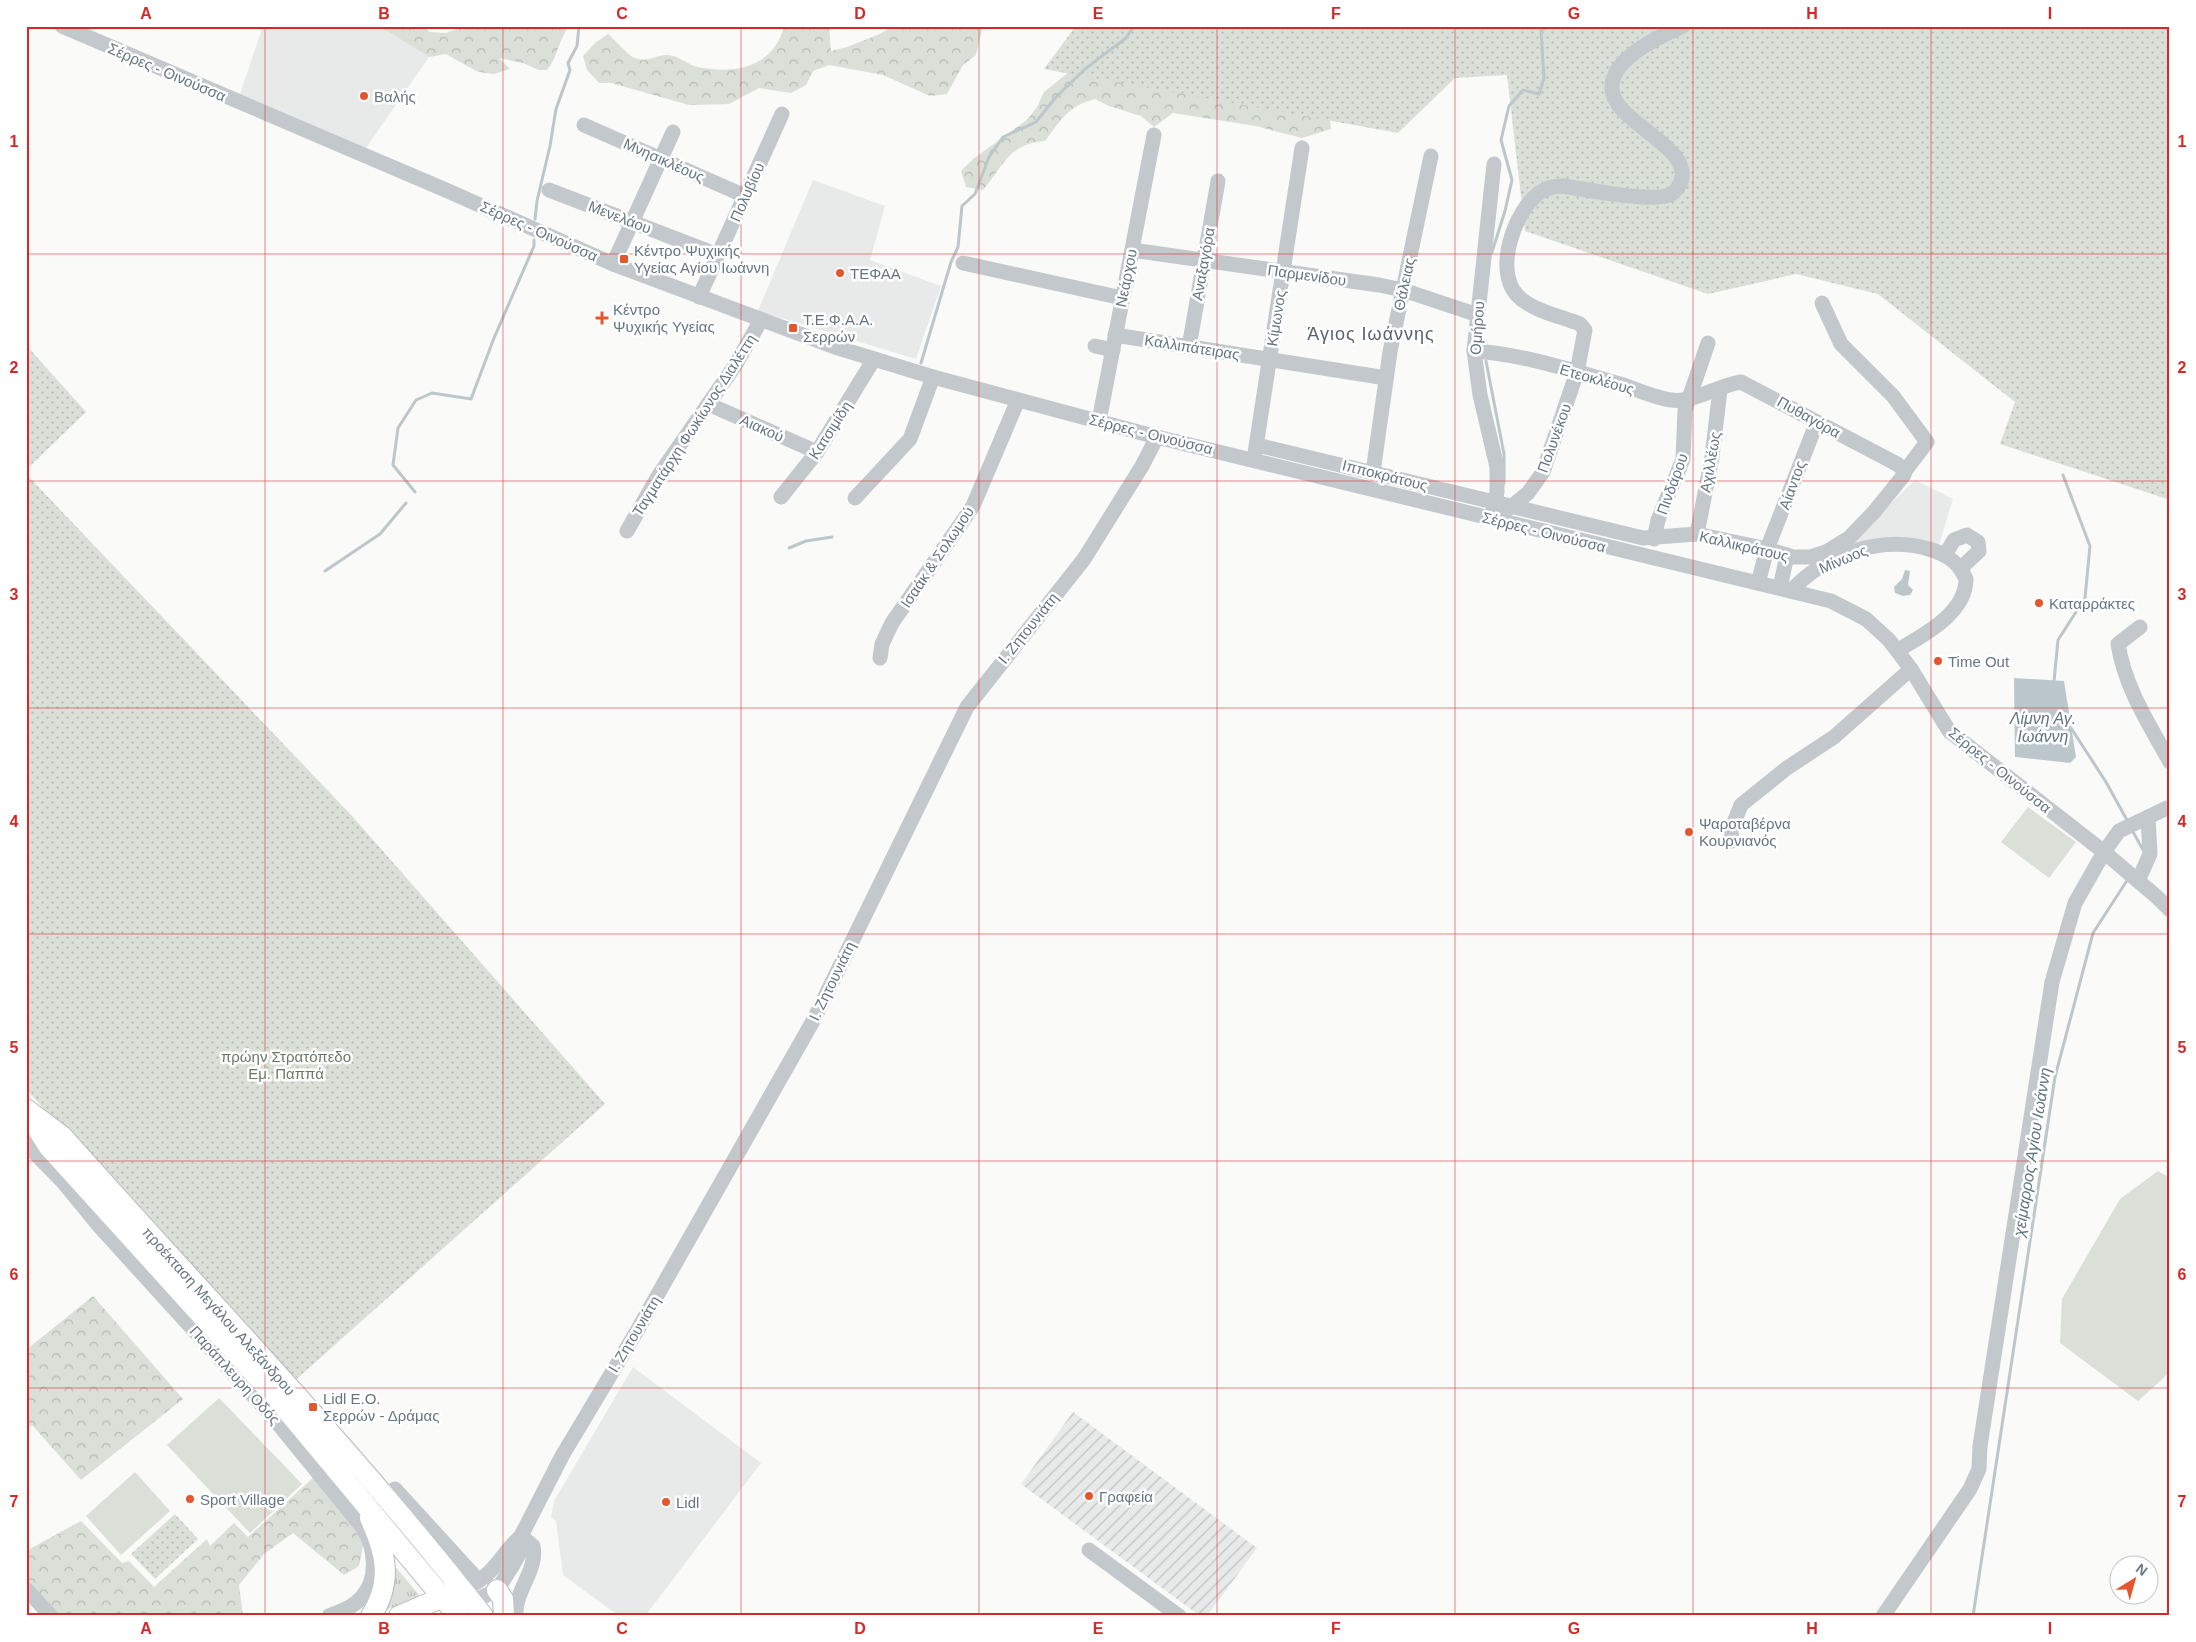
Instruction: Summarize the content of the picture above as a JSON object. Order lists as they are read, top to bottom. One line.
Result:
{"streets":{"main road":["προέκταση Μεγάλου Αλεξάνδρου"],"street":["Σέρρες - Οινούσσα","Μνησικλέους","Πολυβίου","Μενελάου","Αναξαγόρα","Παρμενίδου","Νεάρχου","Θάλειας","Κίμωνος","Ομήρου","Καλλιπάτειρας","Ετεοκλέους","Πυθαγόρα","Ταγματάρχη Φωκίωνος Διαλέττη","Αιακού","Κατσιμίδη","Πολυνέκου","Αχιλλέως","Ιπποκράτους","Πινδάρου","Αίαντος","Καλλικράτους","Ισαάκ & Σολωμού","Μίνωος","Ι. Ζητουνιάτη","Παράπλευρη Οδός"]},"crossings":[["Σέρρες - Οινούσσα","Πολυβίου"],["Σέρρες - Οινούσσα","Νεάρχου"],["Σέρρες - Οινούσσα","Κίμωνος"],["Σέρρες - Οινούσσα","Ομήρου"],["Σέρρες - Οινούσσα","Ταγματάρχη Φωκίωνος Διαλέττη"],["Σέρρες - Οινούσσα","Κατσιμίδη"],["Σέρρες - Οινούσσα","Πολυνέκου"],["Σέρρες - Οινούσσα","Ιπποκράτους"],["Σέρρες - Οινούσσα","Αίαντος"],["Σέρρες - Οινούσσα","Ισαάκ & Σολωμού"],["Σέρρες - Οινούσσα","Μίνωος"],["Σέρρες - Οινούσσα","Ι. Ζητουνιάτη"],["Μνησικλέους","Πολυβίου"],["Πολυβίου","Μενελάου"],["Αναξαγόρα","Παρμενίδου"],["Αναξαγόρα","Καλλιπάτειρας"],["Παρμενίδου","Νεάρχου"],["Παρμενίδου","Θάλειας"],["Παρμενίδου","Κίμωνος"],["Παρμενίδου","Ομήρου"],["Νεάρχου","Καλλιπάτειρας"],["Θάλειας","Καλλιπάτειρας"],["Θάλειας","Ιπποκράτους"],["Κίμωνος","Καλλιπάτειρας"],["Κίμωνος","Ιπποκράτους"],["Ομήρου","Ετεοκλέους"],["Ομήρου","Πολυνέκου"],["Ομήρου","Ιπποκράτους"],["Ετεοκλέους","Πυθαγόρα"],["Ετεοκλέους","Πολυνέκου"],["Ετεοκλέους","Αχιλλέως"],["Ετεοκλέους","Πινδάρου"],["Πυθαγόρα","Αχιλλέως"],["Πυθαγόρα","Αίαντος"],["Πυθαγόρα","Καλλικράτους"],["Ταγματάρχη Φωκίωνος Διαλέττη","Αιακού"],["Αιακού","Κατσιμίδη"],["Πολυνέκου","Ιπποκράτους"],["Πολυνέκου","Καλλικράτους"],["Αχιλλέως","Καλλικράτους"],["Ιπποκράτους","Καλλικράτους"],["Πινδάρου","Καλλικράτους"],["Αίαντος","Καλλικράτους"],["Ι. Ζητουνιάτη","προέκταση Μεγάλου Αλεξάνδρου"]],"districts":["Άγιος Ιωάννης"],"water":["Λίμνη Αγ. Ιωάννη","χείμαρρος Αγίου Ιωάννη"],"parks":["πρώην Στρατόπεδο Εμ. Παππά"],"places":{"other":["Βαλής","ΤΕΦΑΑ","Καταρράκτες","Time Out","Ψαροταβέρνα Κουρνιανός","Γραφεία","Sport Village","Lidl"],"transit":["Κέντρο Ψυχικής Υγείας Αγίου Ιωάννη","Τ.Ε.Φ.Α.Α. Σερρών","Lidl Ε.Ο. Σερρών - Δράμας"],"health":["Κέντρο Ψυχικής Υγείας"]},"north":"top right","grid":{"columns":["A","B","C","D","E","F","G","H","I"],"rows":["1","2","3","4","5","6","7"]}}
